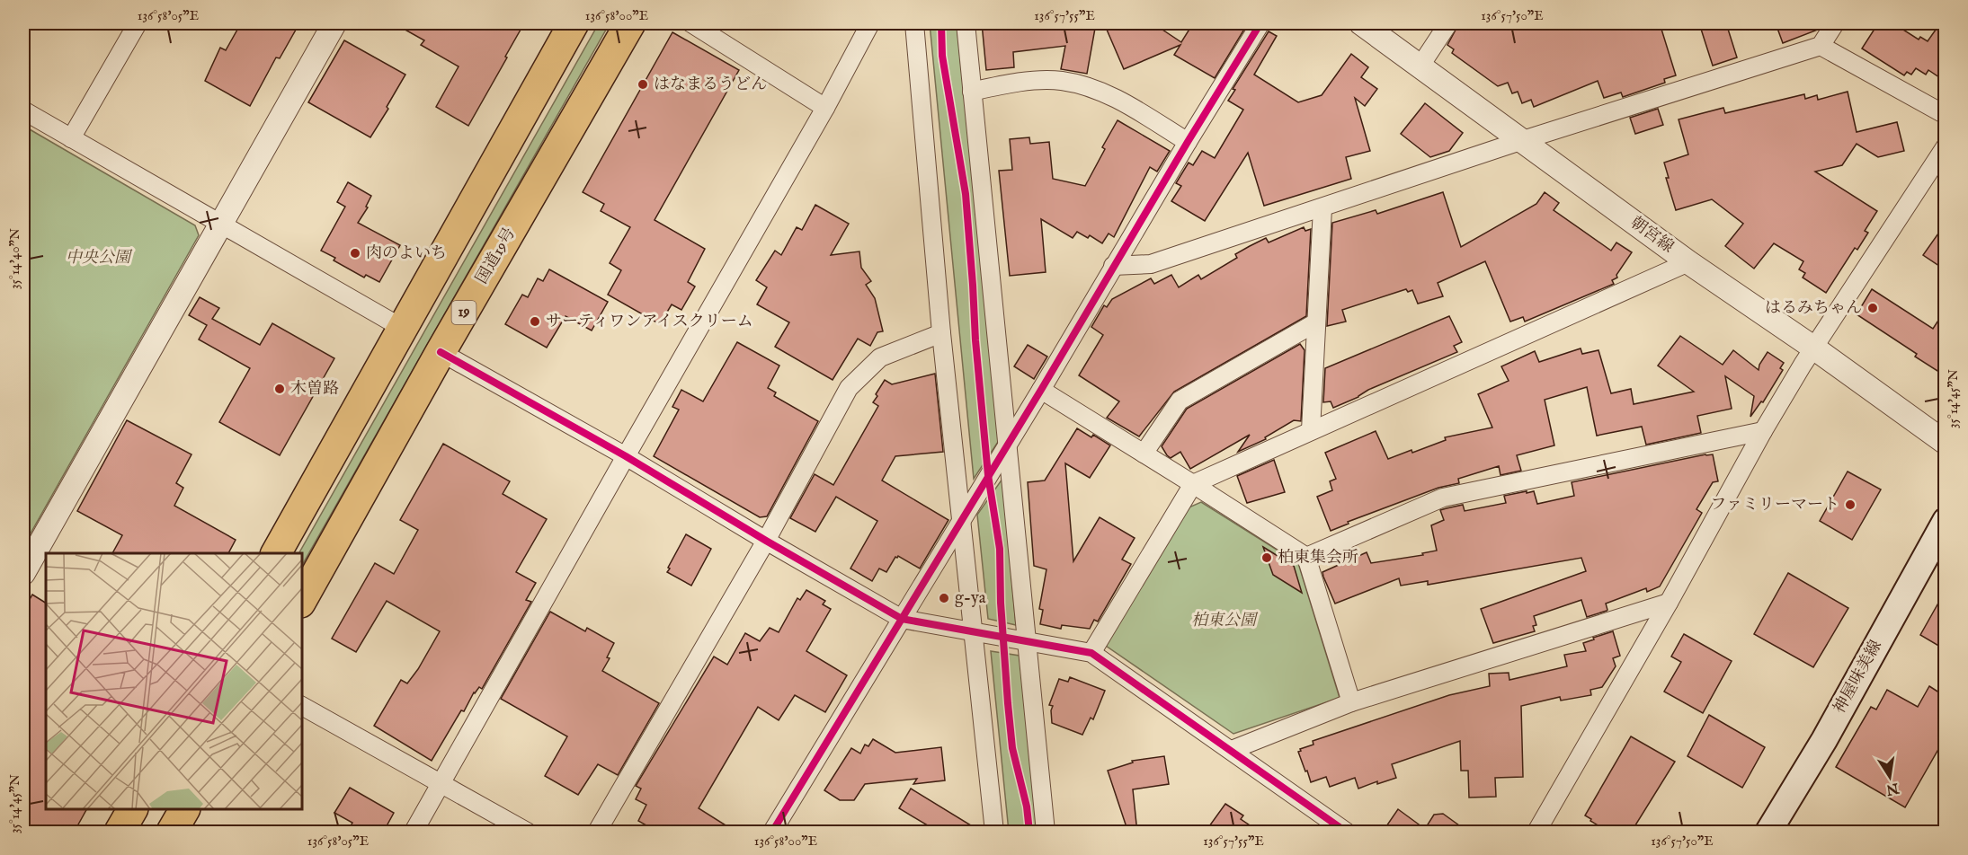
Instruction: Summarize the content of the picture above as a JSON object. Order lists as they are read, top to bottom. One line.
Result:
{"streets":{"highway":["国道19号","19"],"main road":["神屋味美線"],"street":["朝宮線"]},"parks":["中央公園","柏東公園"],"places":["はなまるうどん","肉のよいち","はるみちゃん","サーティワンアイスクリーム","木曽路","ファミリーマート","柏東集会所","g-ya"],"north":"bottom","coordinates":["136°58'05\"E","136°58'00\"E","136°57'55\"E","136°57'50\"E","35°14'40\"N","35°14'45\"N"]}
